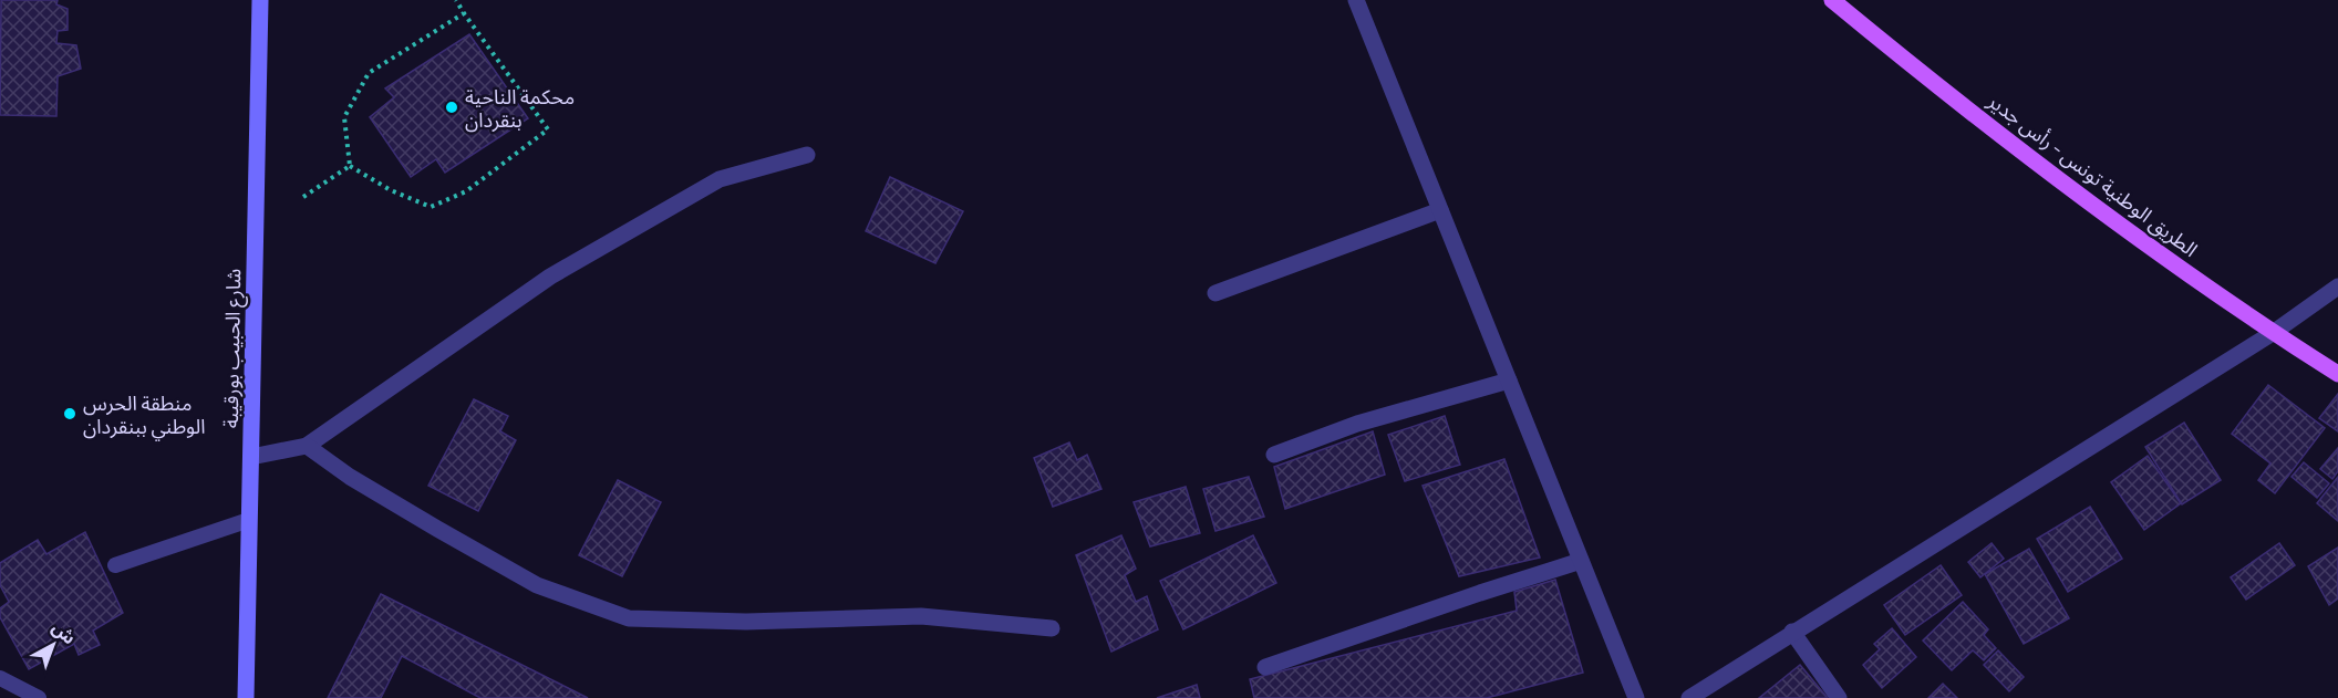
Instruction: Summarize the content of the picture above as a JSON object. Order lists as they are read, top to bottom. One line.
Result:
{"streets":{"main road":["الطريق الوطنية تونس - رأس جدير","شارع الحبيب بورقيبة"]},"places":["محكمة الناحية بنقردان","منطقة الحرس الوطني ببنقردان"],"north":"top right"}
